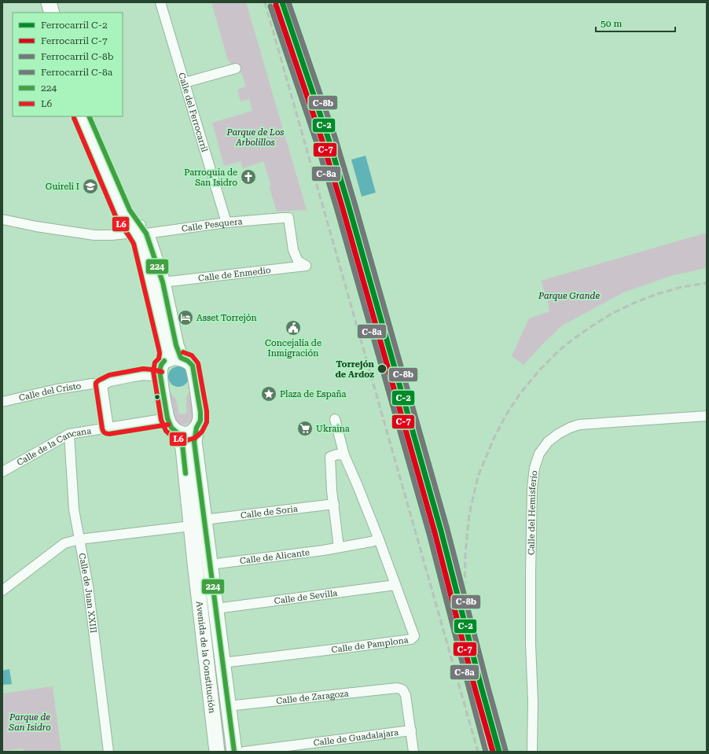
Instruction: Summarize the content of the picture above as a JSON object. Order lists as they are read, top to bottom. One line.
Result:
{"streets":{"main road":["Avenida de la Constitución"],"street":["Calle del Ferrocarril","Calle Pesquera","Calle de Enmedio","Calle del Cristo","Calle de la Cancana","Calle de Soria","Calle del Hemisferio","Calle de Alicante","Calle de Juan XXIII","Calle de Sevilla","Calle de Pamplona","Calle de Zaragoza","Calle de Guadalajara"]},"crossings":[["Calle del Ferrocarril","Calle Pesquera"],["Calle Pesquera","Calle de Enmedio"],["Calle de la Cancana","Calle de Juan XXIII"],["Calle de Soria","Avenida de la Constitución"],["Calle de Alicante","Calle de Pamplona"],["Calle de Alicante","Avenida de la Constitución"],["Calle de Sevilla","Calle de Pamplona"],["Calle de Sevilla","Avenida de la Constitución"],["Calle de Pamplona","Avenida de la Constitución"],["Avenida de la Constitución","Calle de Zaragoza"],["Calle de Zaragoza","Calle de Guadalajara"]],"parks":["Parque de Los Arbolillos","Parque Grande","Parque de San Isidro"],"places":{"church":["Parroquia de San Isidro"],"school or university":["Guireli I"],"hotel":["Asset Torrejón"],"public building":["Concejalía de Inmigración"],"other":["Torrejón de Ardoz"],"place":["Plaza de España"],"supermarket":["Ukraina"]},"lines":["rail line C-2","rail line C-8b","rail line C-7","rail line C-8a","transit line 224","transit line L6"],"legend":["Ferrocarril C-2","Ferrocarril C-7","Ferrocarril C-8b","Ferrocarril C-8a","224","L6"],"scale_bar":"50 m"}
